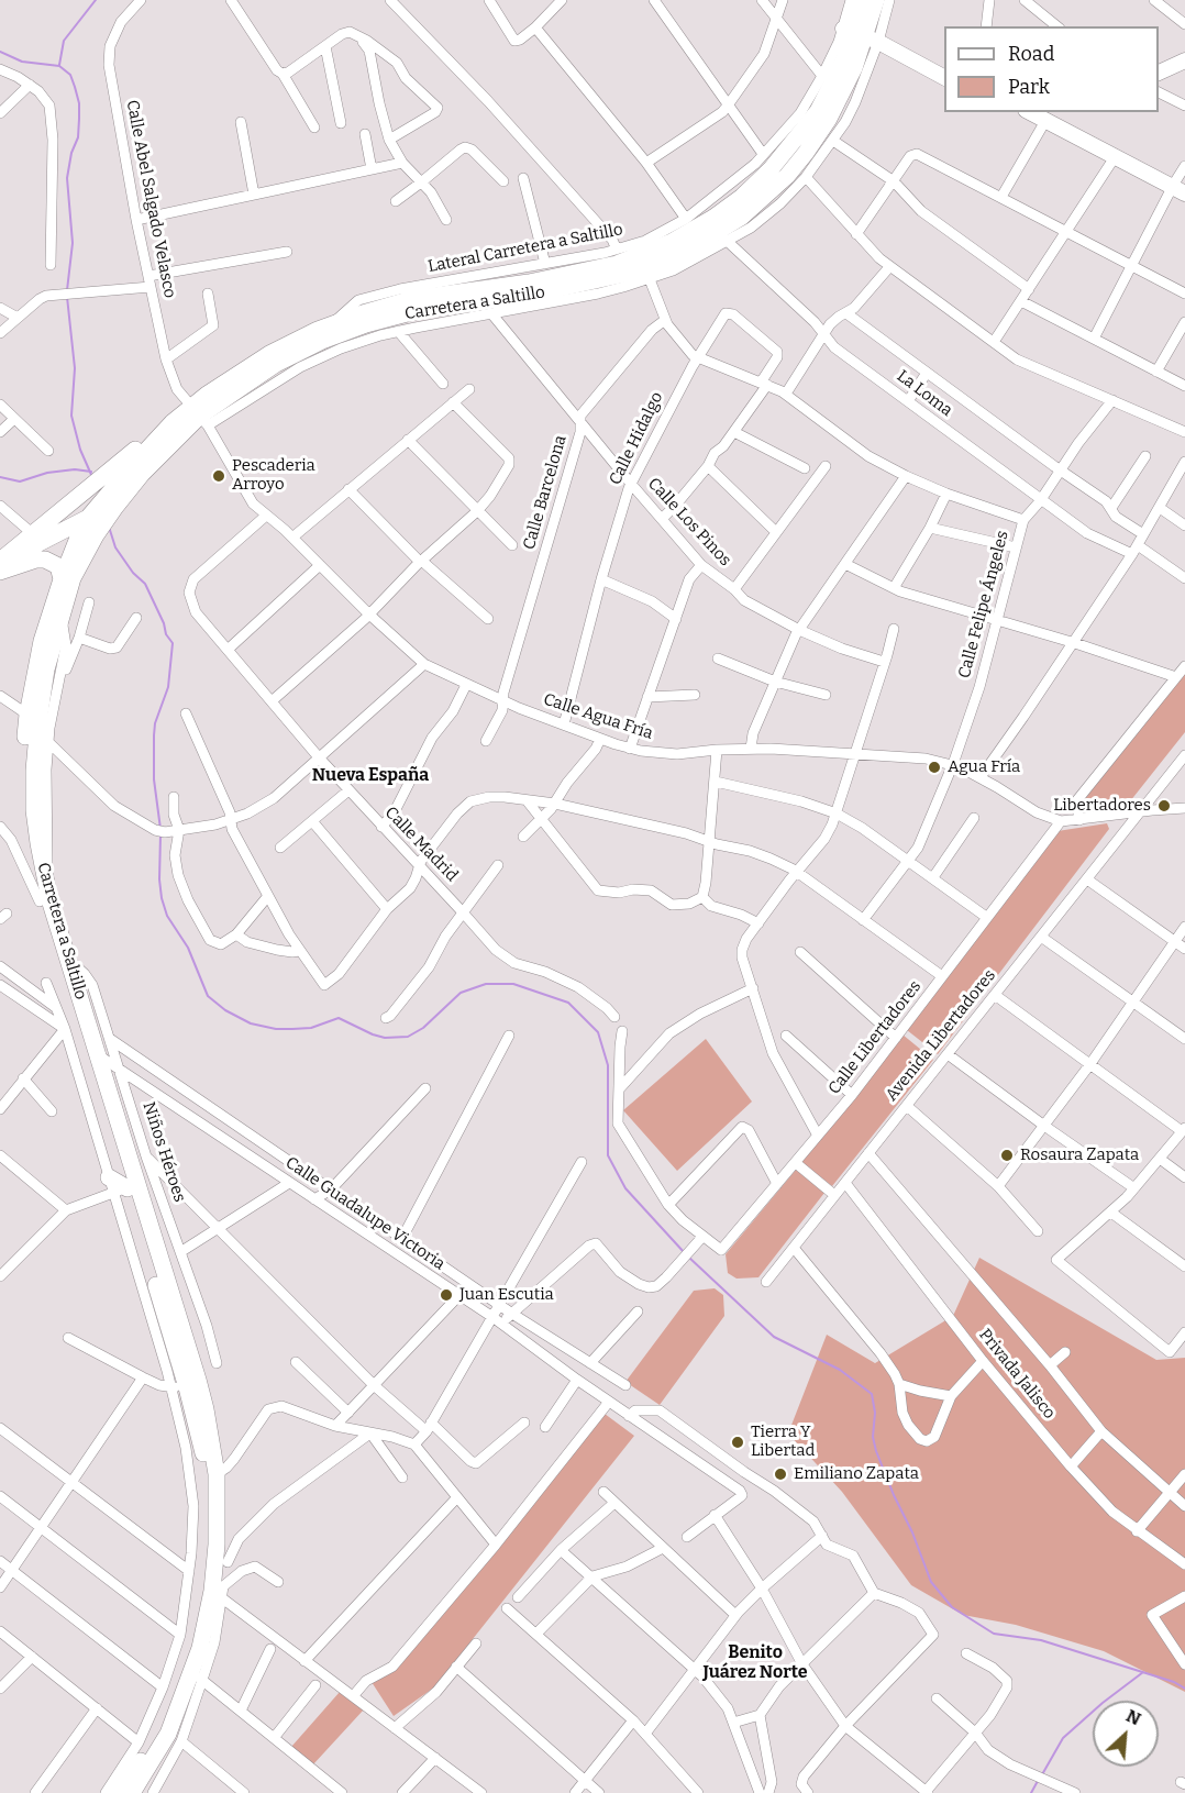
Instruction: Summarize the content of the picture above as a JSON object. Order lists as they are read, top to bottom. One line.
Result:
{"streets":{"main road":["Carretera a Saltillo"],"street":["Calle Abel Salgado Velasco","Lateral Carretera a Saltillo","La Loma","Calle Hidalgo","Calle Barcelona","Calle Los Pinos","Calle Felipe Ángeles","Calle Agua Fría","Calle Madrid","Avenida Libertadores","Calle Libertadores","Niños Héroes","Calle Guadalupe Victoria","Privada Jalisco"]},"crossings":[["Calle Abel Salgado Velasco","Carretera a Saltillo"],["Calle Abel Salgado Velasco","Calle Agua Fría"],["Lateral Carretera a Saltillo","Carretera a Saltillo"],["Lateral Carretera a Saltillo","La Loma"],["Carretera a Saltillo","La Loma"],["Carretera a Saltillo","Calle Agua Fría"],["Carretera a Saltillo","Niños Héroes"],["Carretera a Saltillo","Calle Guadalupe Victoria"],["La Loma","Calle Felipe Ángeles"],["Calle Hidalgo","Calle Los Pinos"],["Calle Hidalgo","Calle Agua Fría"],["Calle Barcelona","Calle Los Pinos"],["Calle Barcelona","Calle Agua Fría"],["Calle Felipe Ángeles","Calle Agua Fría"],["Calle Agua Fría","Calle Madrid"],["Calle Agua Fría","Avenida Libertadores"],["Calle Agua Fría","Calle Libertadores"],["Avenida Libertadores","Privada Jalisco"],["Niños Héroes","Calle Guadalupe Victoria"]],"districts":["Nueva España","Benito Juárez Norte"],"places":["Pescaderia Arroyo","Agua Fría","Libertadores","Rosaura Zapata","Juan Escutia","Tierra Y Libertad","Emiliano Zapata"],"legend":["Road","Park"],"north":"top right"}
